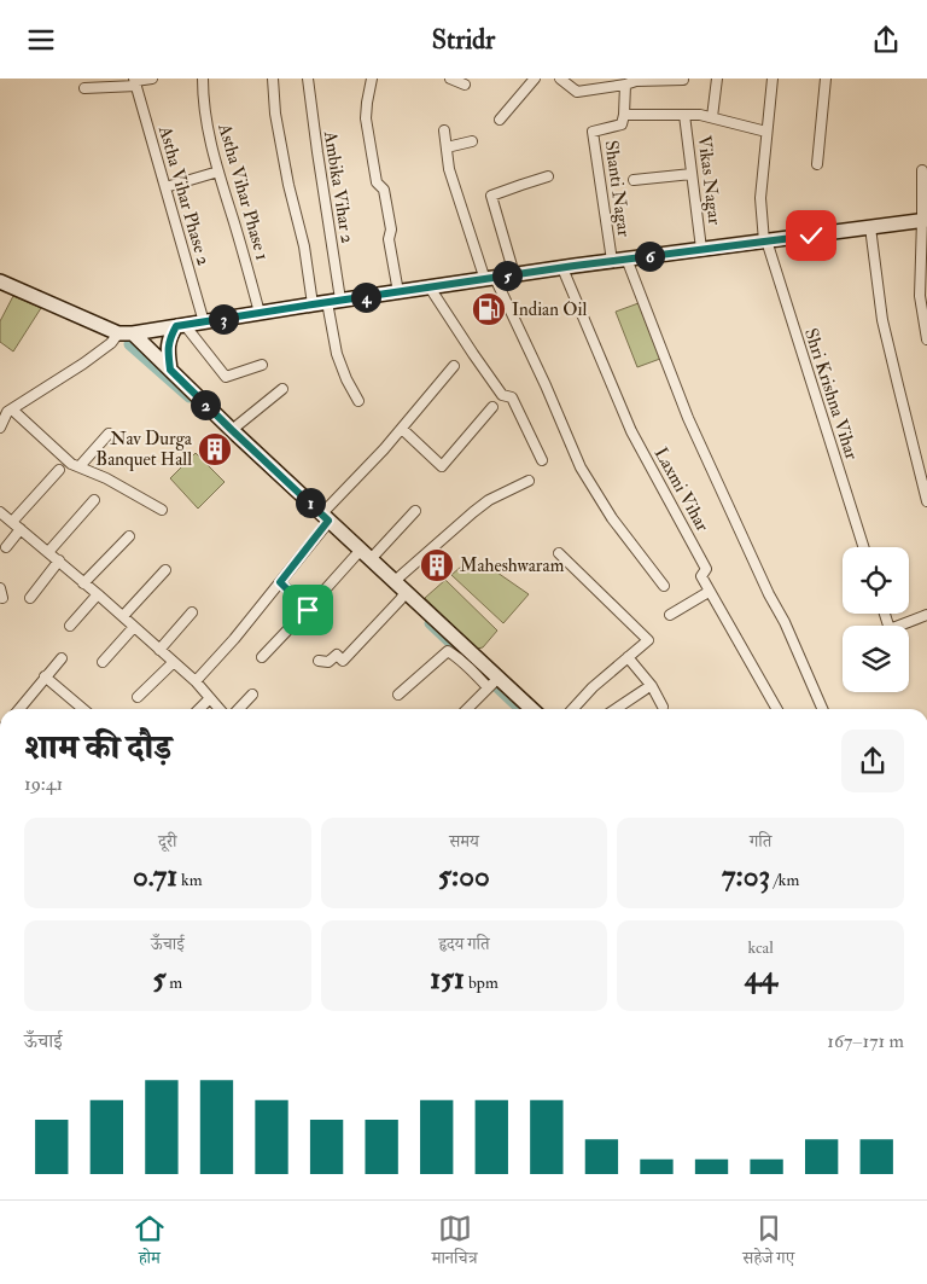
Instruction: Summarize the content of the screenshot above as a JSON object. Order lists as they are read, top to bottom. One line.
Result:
{"streets":{"street":["Vikas Nagar","Ambika Vihar 2","Shanti Nagar","Astha Vihar Phase 1","Astha Vihar Phase 2","Shri Krishna Vihar","Laxmi Vihar"]},"places":{"fuel station":["Indian Oil"],"building":["Nav Durga Banquet Hall","Maheshwaram"]},"page":{"header":"Stridr","pins":["6","5","4","3","2","1"],"heading":["शाम की दौड़","19:41"],"stats":[["दूरी","0.71 km"],["समय","5:00"],["गति","7:03 /km"],["ऊँचाई","5 m"],["हृदय गति","151 bpm"],["kcal","44"]],"chart":["ऊँचाई","167–171 m"],"tabs":["होम","मानचित्र","सहेजे गए"]}}
